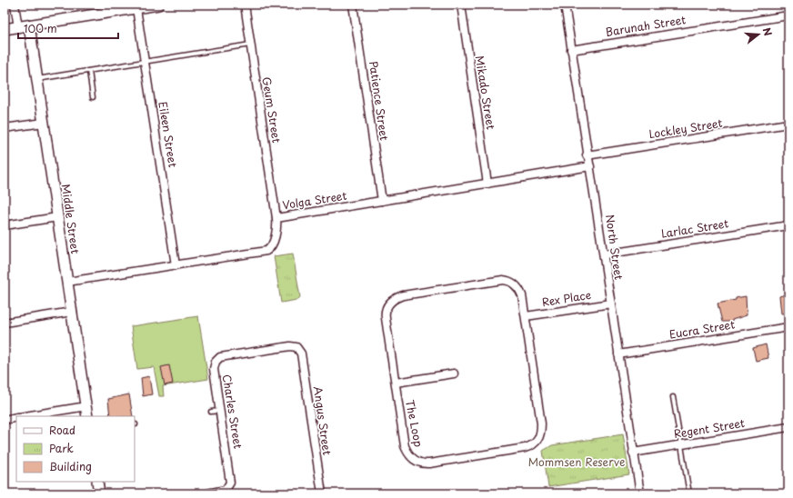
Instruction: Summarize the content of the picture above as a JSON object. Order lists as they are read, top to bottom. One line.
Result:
{"streets":{"street":["Barunah Street","Mikado Street","Patience Street","Geum Street","Lockley Street","Eileen Street","Volga Street","Middle Street","Larlac Street","North Street","Rex Place","Eucra Street","Charles Street","Angus Street","The Loop","Regent Street"]},"crossings":[["Barunah Street","North Street"],["Mikado Street","Volga Street"],["Patience Street","Volga Street"],["Geum Street","Volga Street"],["Lockley Street","North Street"],["Eileen Street","Volga Street"],["Volga Street","Middle Street"],["Volga Street","North Street"],["Larlac Street","North Street"],["North Street","Rex Place"],["North Street","Eucra Street"],["North Street","Regent Street"],["Rex Place","The Loop"],["Charles Street","Angus Street"]],"parks":["Mommsen Reserve"],"legend":["Road","Park","Building"],"scale_bar":"100 m","north":"right"}
